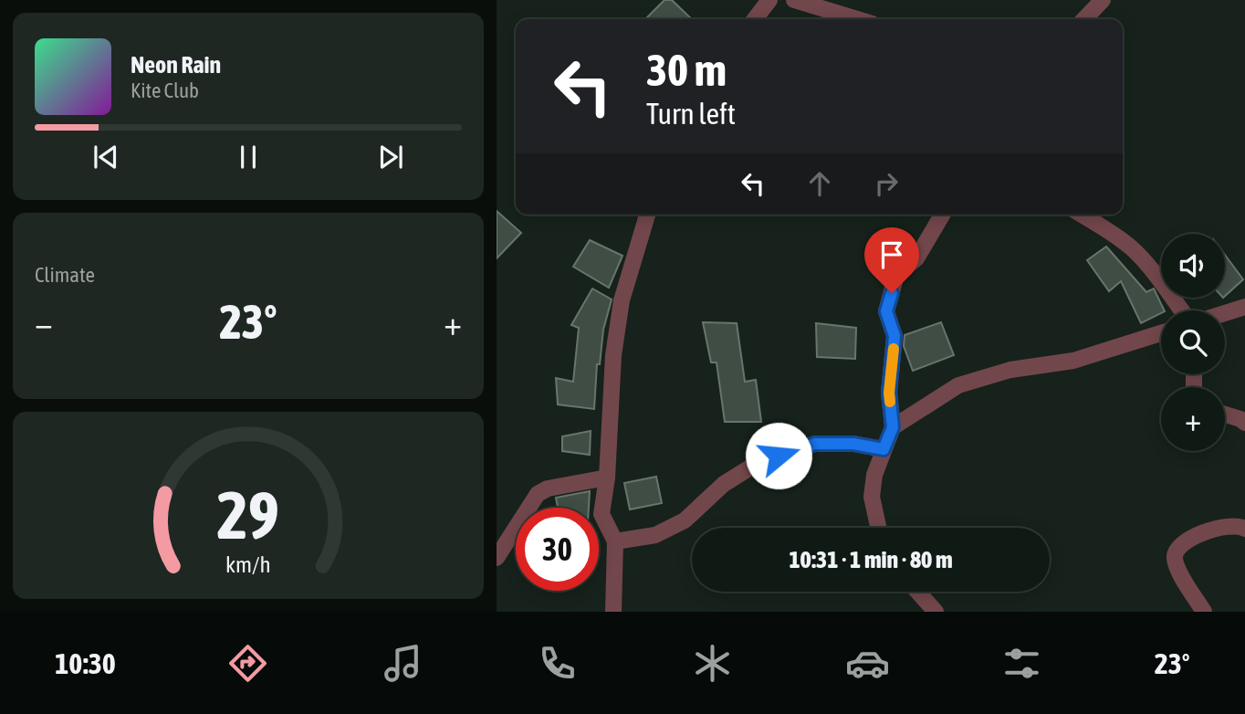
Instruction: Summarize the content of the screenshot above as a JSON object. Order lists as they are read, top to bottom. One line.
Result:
{"page":{"turn":["30 m","Turn left"],"song":["Neon Rain","Kite Club"],"tile":"Climate","map_buttons":"+","heat":["−","23°","+"],"limit":"30","trip":"10:31 · 1 min · 80 m","tabs":["10:30","23°"],"gauge":["29","km/h"]}}
